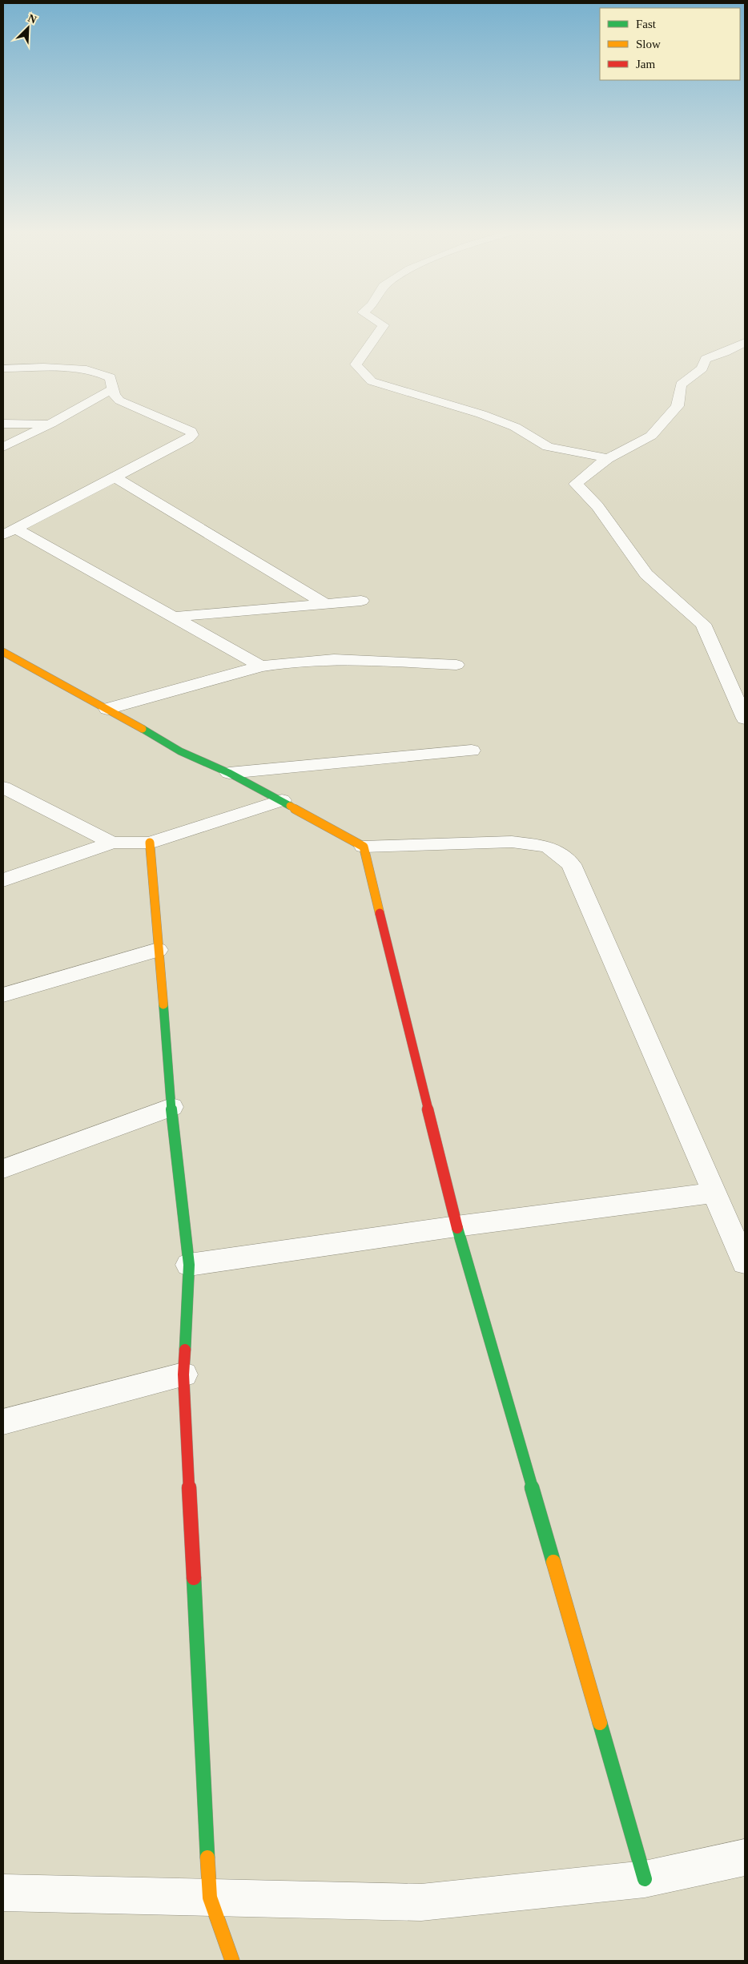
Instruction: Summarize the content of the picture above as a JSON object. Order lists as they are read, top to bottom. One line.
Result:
{"legend":["Fast","Slow","Jam"],"north":"top right"}
